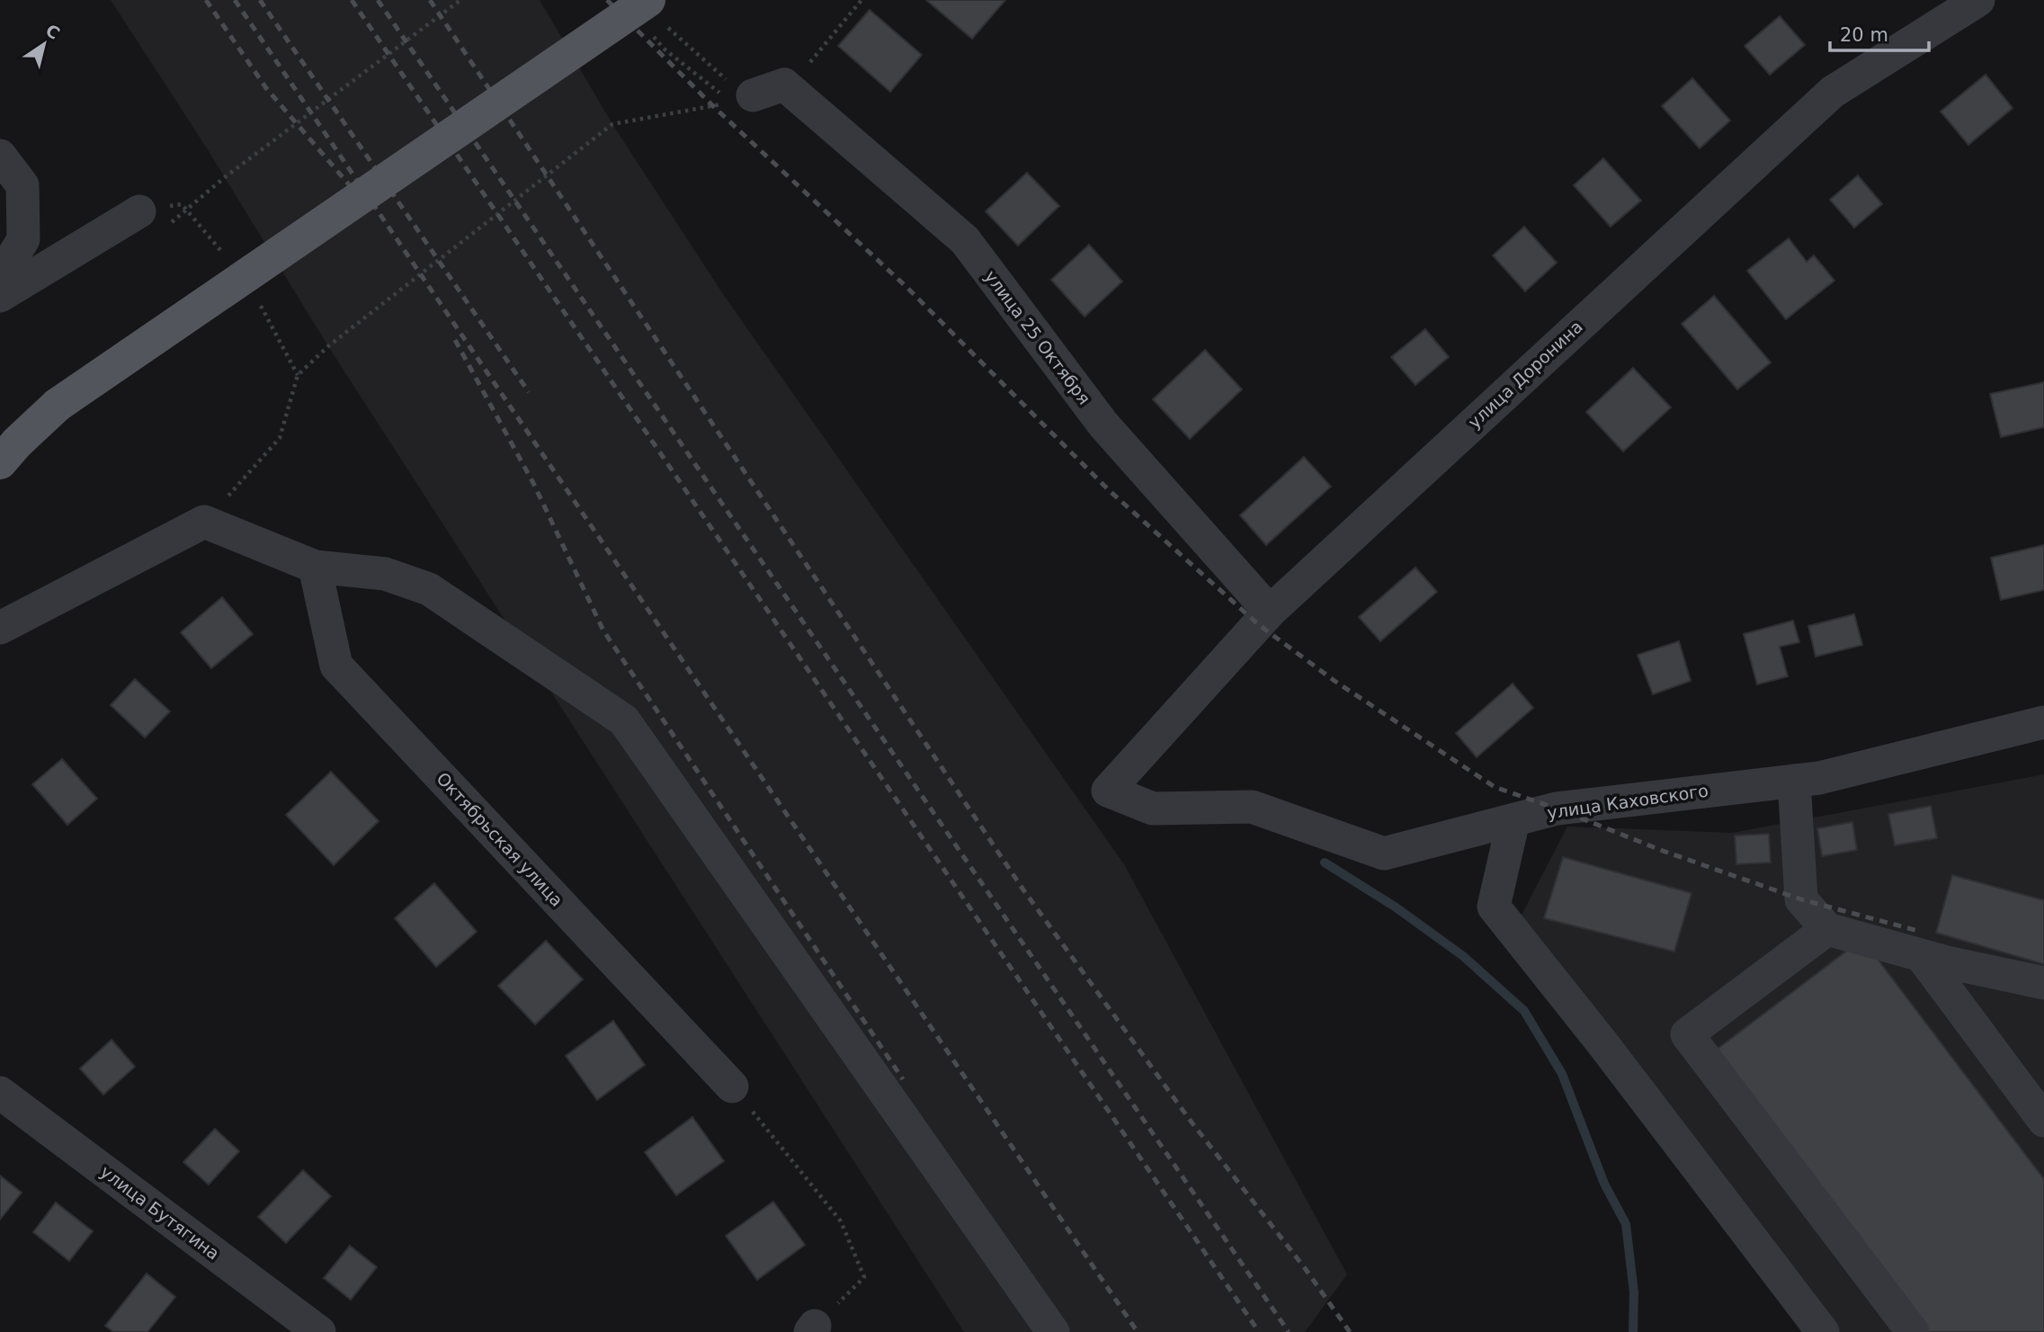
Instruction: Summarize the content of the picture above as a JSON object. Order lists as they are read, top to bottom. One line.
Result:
{"streets":{"street":["улица 25 Октября","улица Доронина","улица Каховского","Октябрьская улица","улица Бутягина"]},"crossings":[["улица 25 Октября","улица Доронина"],["улица Доронина","улица Каховского"]],"scale_bar":"20 m","north":"top right"}
